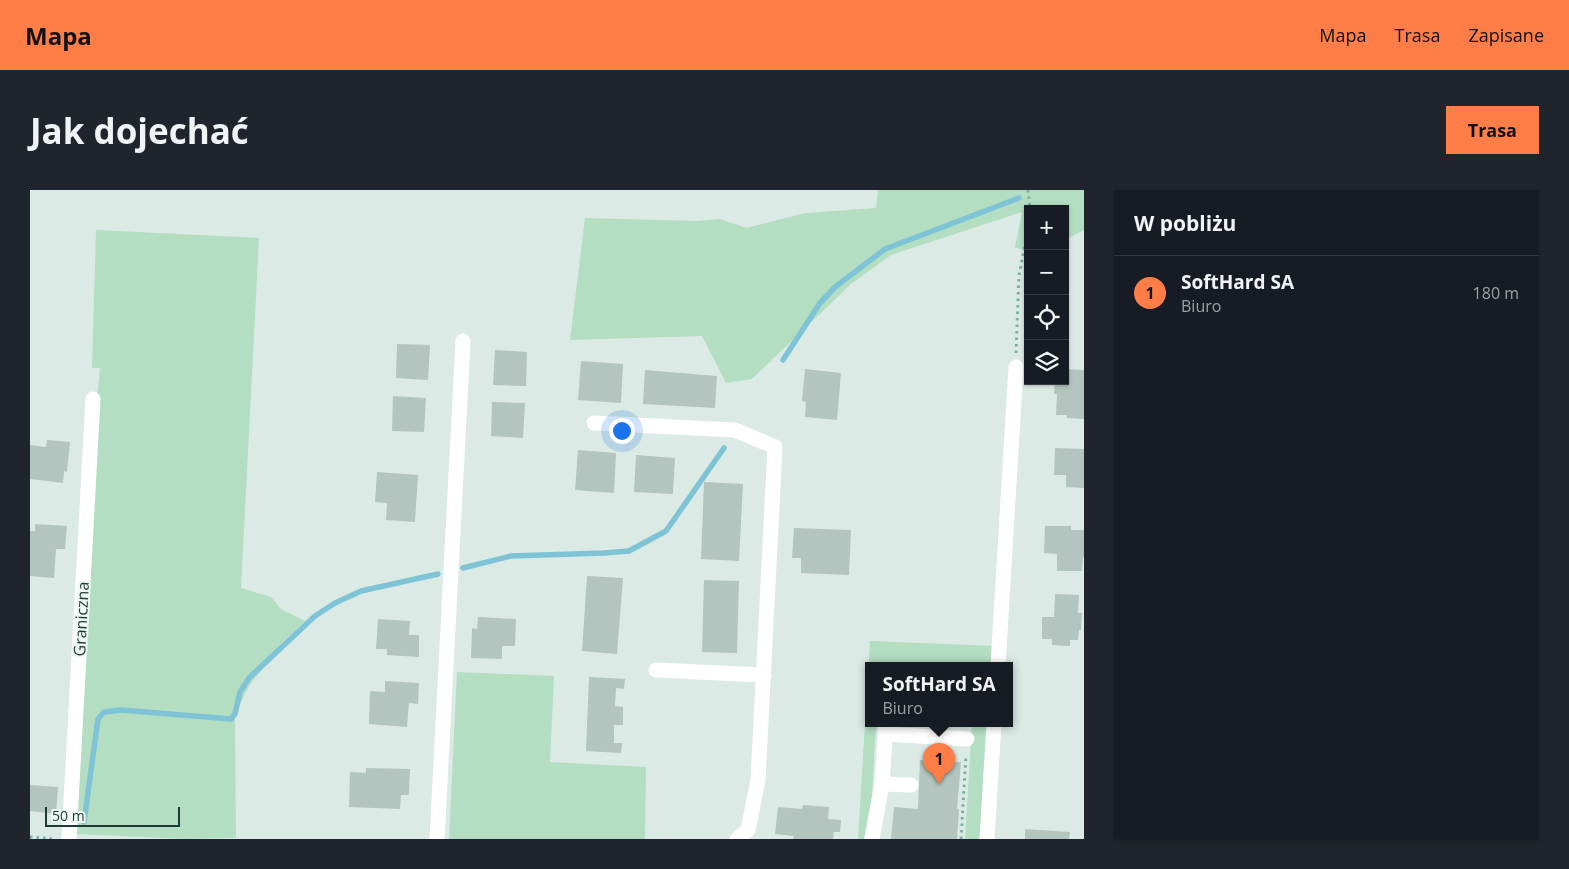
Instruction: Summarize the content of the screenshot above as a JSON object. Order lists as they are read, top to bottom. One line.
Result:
{"streets":{"street":["Graniczna"]},"scale_bar":"50 m","page":{"header":"Mapa","nav":["Mapa","Trasa","Zapisane"],"buttons":"Trasa","title":"Jak dojechać","heading":"W pobliżu","map_buttons":["+","−"],"list":[{"mark":"1","name":"SoftHard SA","note":"Biuro","value":"180 m"}],"popup":["SoftHard SA","Biuro"],"pins":"1","scale":"50 m"}}
